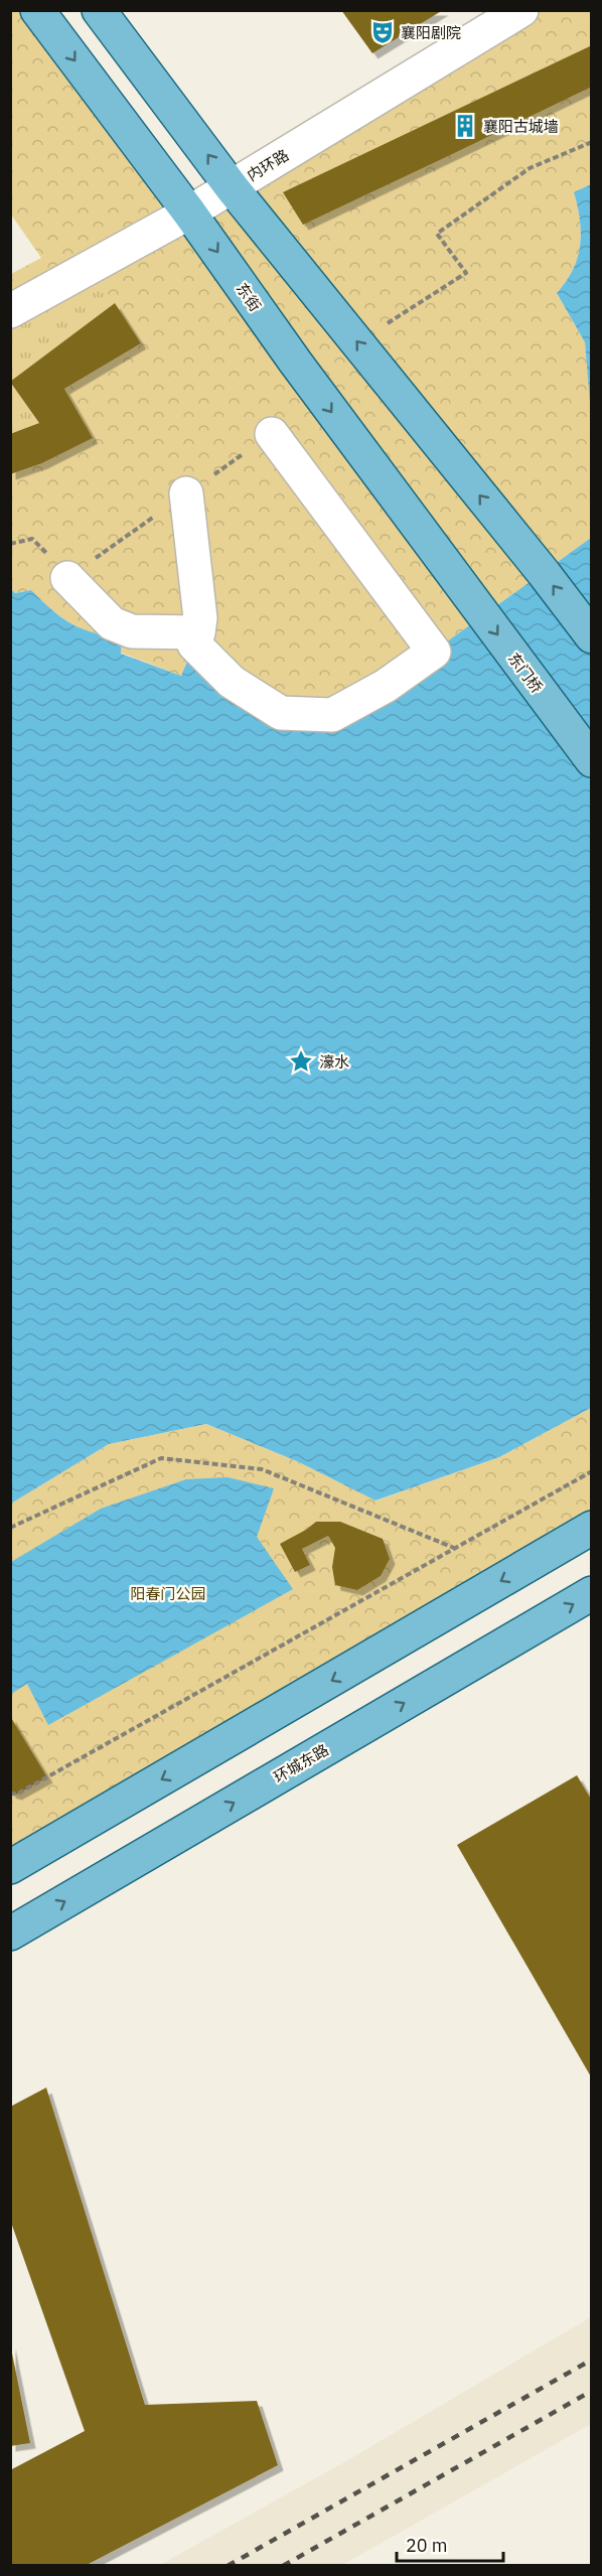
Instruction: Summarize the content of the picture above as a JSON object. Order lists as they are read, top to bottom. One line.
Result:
{"streets":{"main road":["东街","东门桥","环城东路"],"street":["内环路"]},"crossings":[["内环路","东街"],["东街","东门桥"]],"parks":["阳春门公园"],"places":{"theatre":["襄阳剧院"],"building":["襄阳古城墙"],"place":["濠水"]},"scale_bar":"20 m"}
